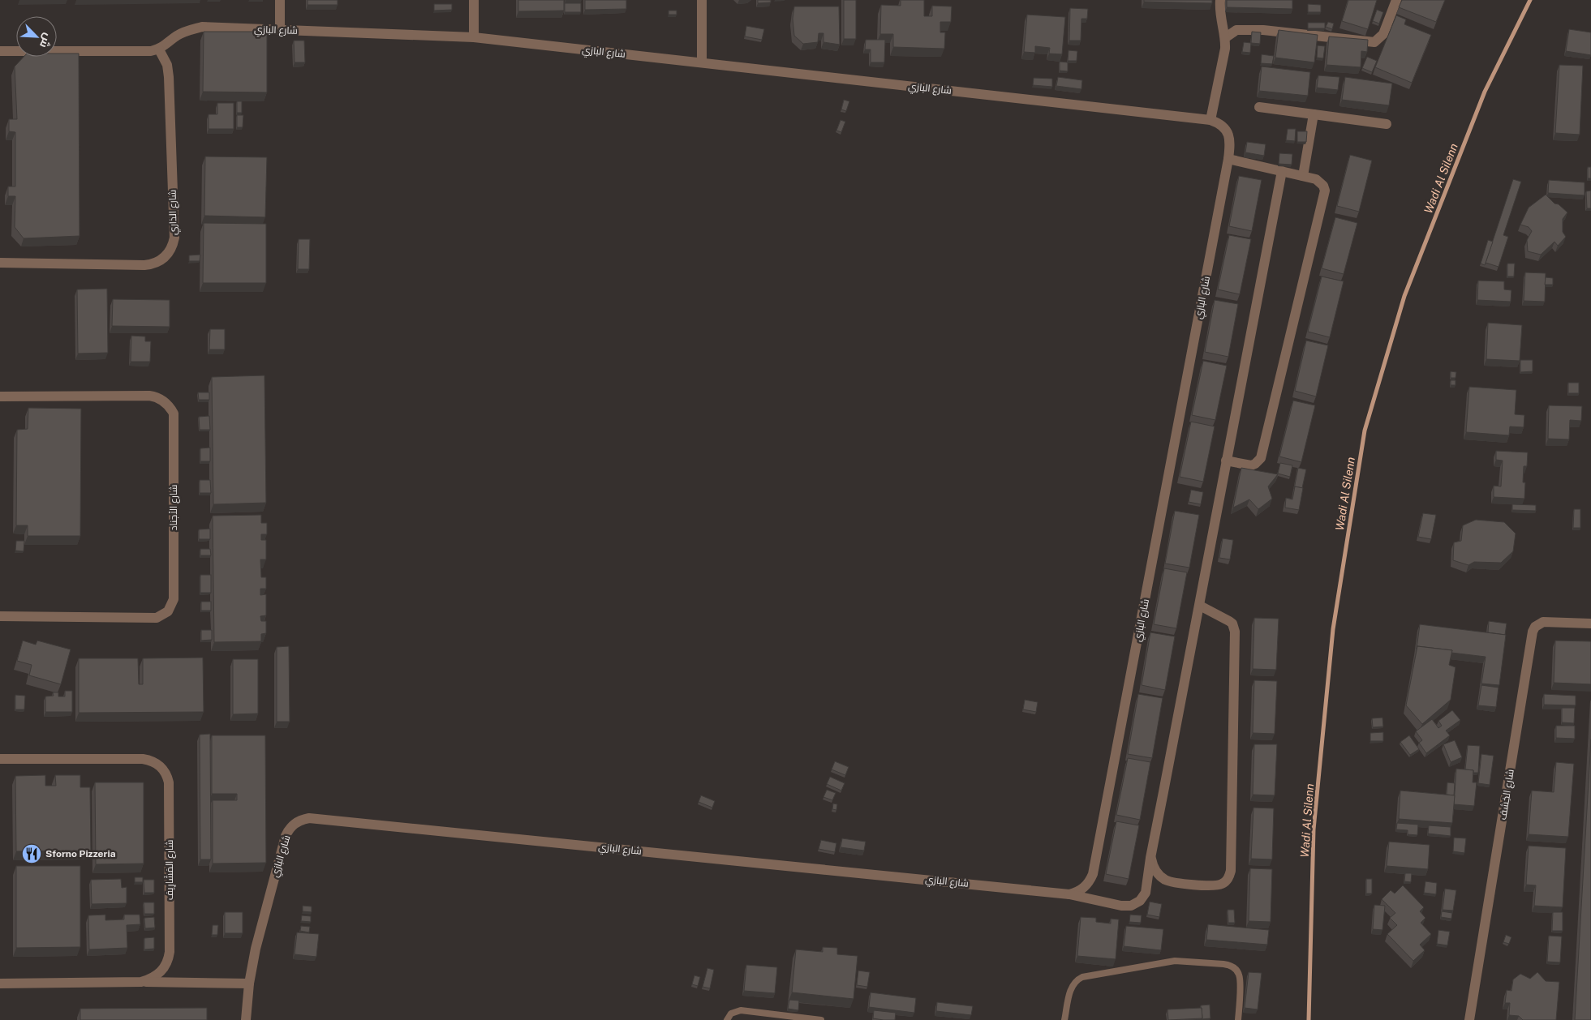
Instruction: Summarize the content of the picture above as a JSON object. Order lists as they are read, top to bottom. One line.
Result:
{"streets":{"street":["شارع البازي","شارع الذاري","شارع الأجناد","شارع الخِشف","شارع المَشَارِيف"]},"crossings":[["شارع البازي","شارع الذاري"]],"water":["Wadi Al Silenn"],"places":{"restaurant":["Sforno Pizzeria"]},"north":"bottom right"}
